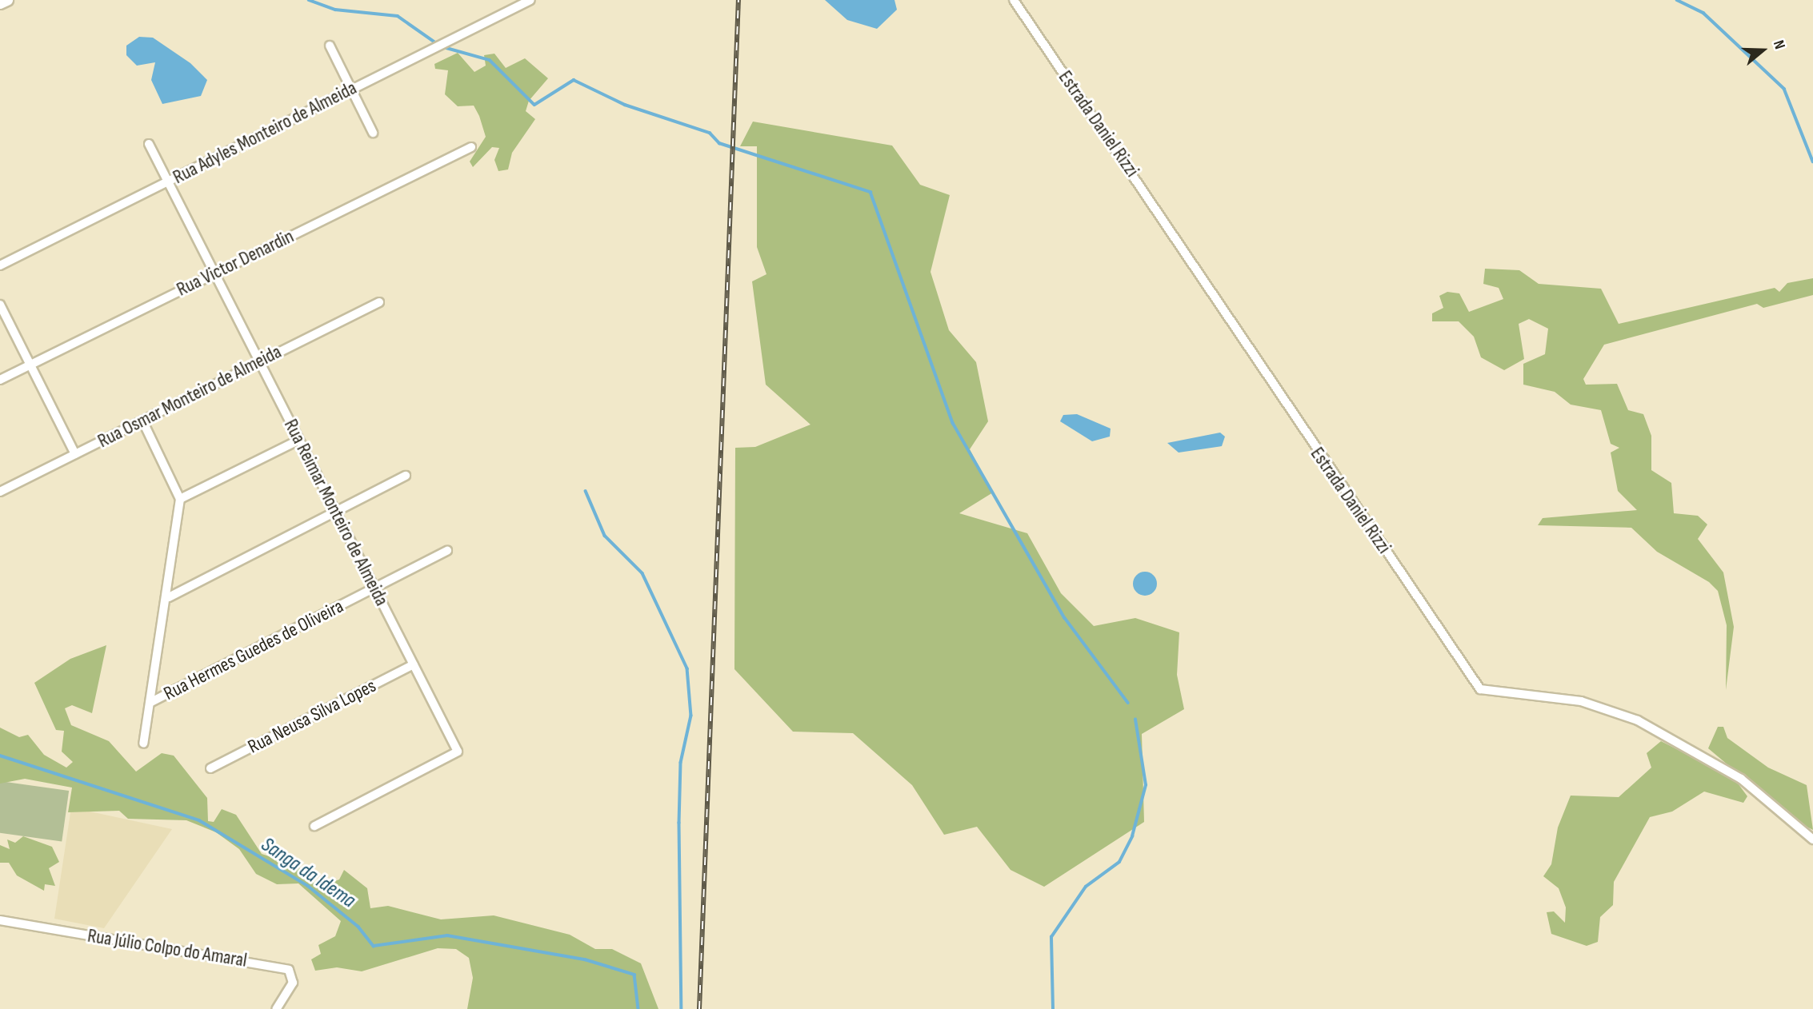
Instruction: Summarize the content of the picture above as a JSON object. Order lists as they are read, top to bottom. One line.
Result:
{"streets":{"street":["Estrada Daniel Rizzi","Rua Adyles Monteiro de Almeida","Rua Victor Denardin","Rua Osmar Monteiro de Almeida","Rua Reimar Monteiro de Almeida","Rua Hermes Guedes de Oliveira","Rua Neusa Silva Lopes","Rua Júlio Colpo do Amaral"]},"crossings":[["Rua Adyles Monteiro de Almeida","Rua Reimar Monteiro de Almeida"],["Rua Victor Denardin","Rua Reimar Monteiro de Almeida"],["Rua Osmar Monteiro de Almeida","Rua Reimar Monteiro de Almeida"],["Rua Reimar Monteiro de Almeida","Rua Hermes Guedes de Oliveira"],["Rua Reimar Monteiro de Almeida","Rua Neusa Silva Lopes"]],"water":["Sanga da Idema"],"north":"right"}
